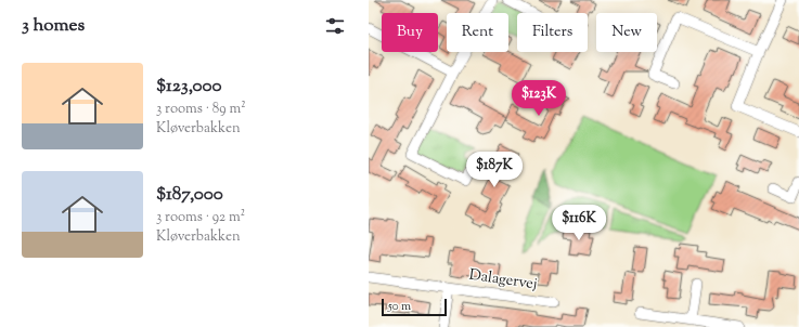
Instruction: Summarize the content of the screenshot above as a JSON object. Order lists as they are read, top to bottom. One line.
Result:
{"streets":{"street":["Dalagervej"]},"scale_bar":"50 m","page":{"heading":"3 homes","chip":["Buy","Rent","Filters","New"],"list":[{"name":"$123,000","note":"3 rooms · 89 m² · Kløverbakken"},{"name":"$187,000","note":"3 rooms · 92 m² · Kløverbakken"}],"price":["$123K","$187K","$116K"],"scale":"50 m"}}
